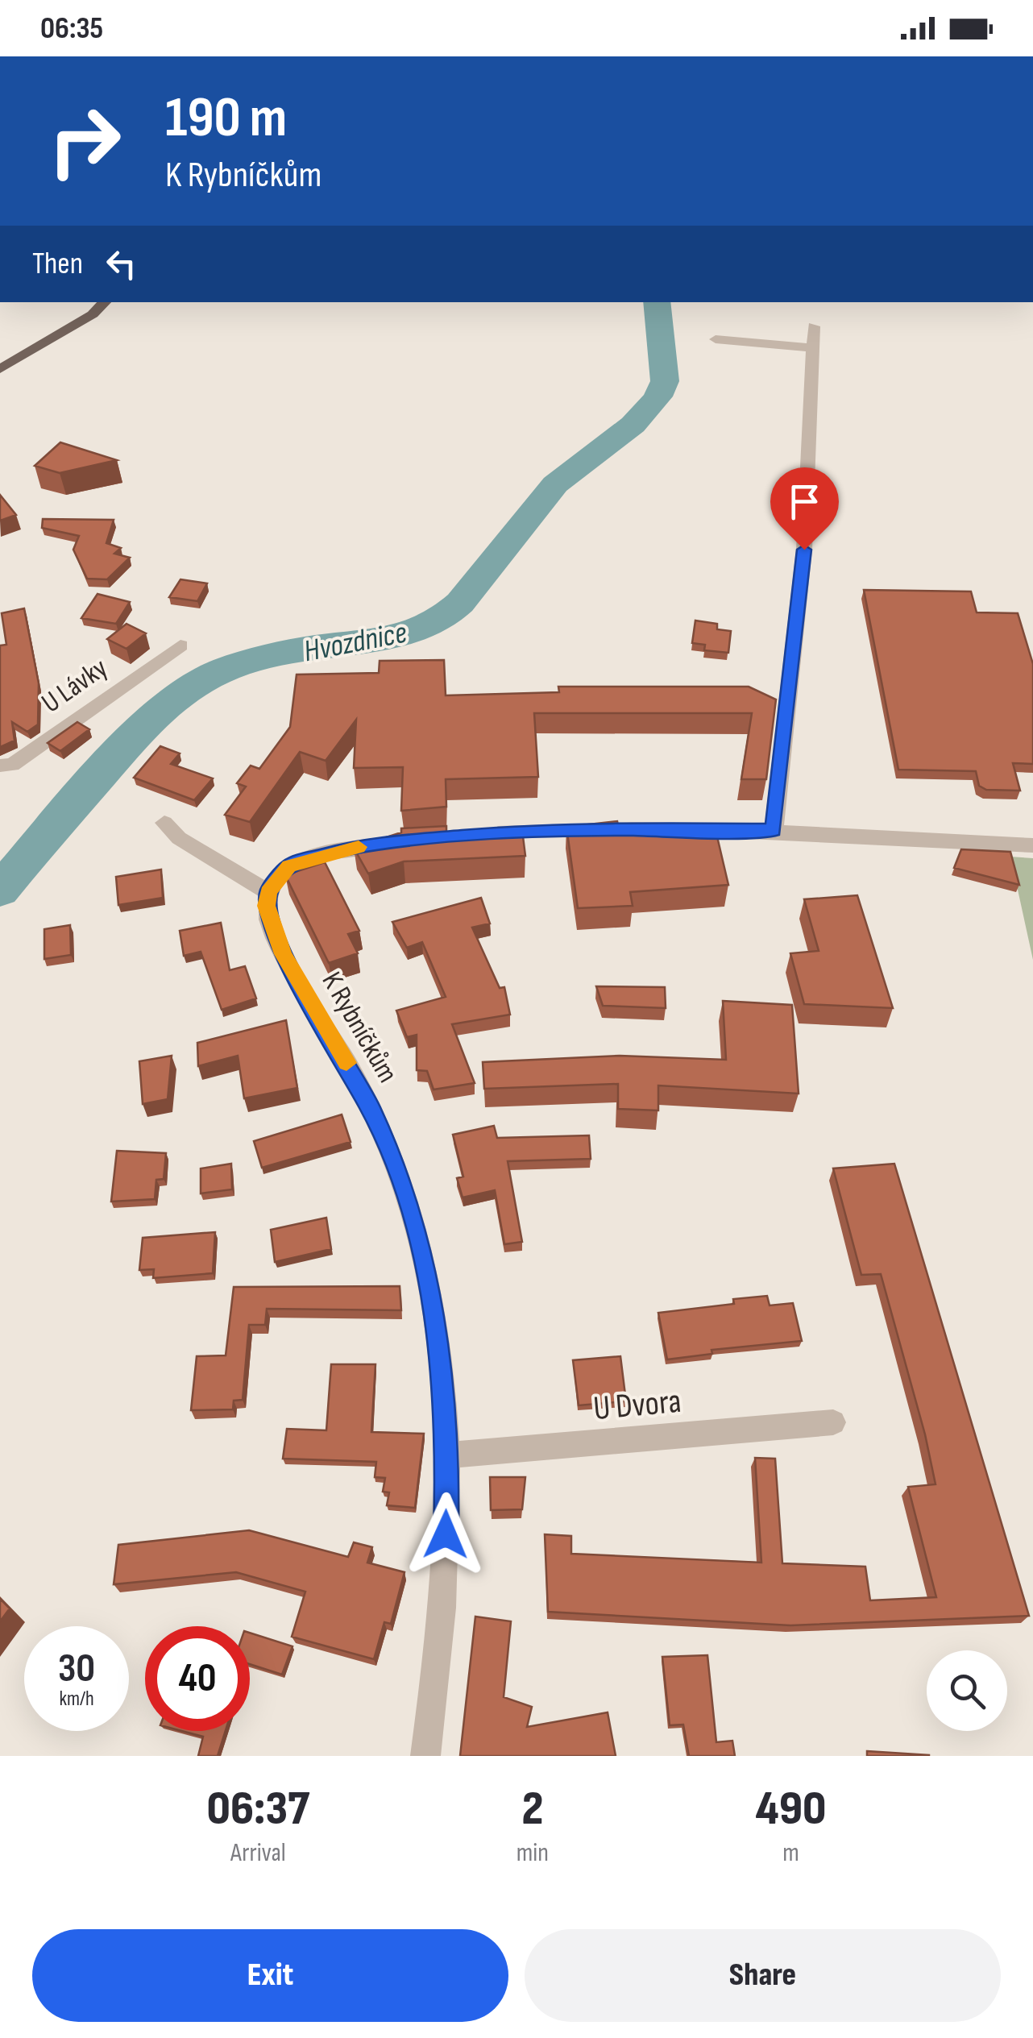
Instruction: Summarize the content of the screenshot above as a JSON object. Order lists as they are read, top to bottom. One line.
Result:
{"streets":{"street":["U Lávky","K Rybníčkům","U Dvora"]},"crossings":[["K Rybníčkům","U Dvora"]],"water":["Hvozdnice"],"page":{"status":"06:35","turn":["190 m","K Rybníčkům"],"then":"Then","speed":"30 km/h","limit":"40","eta":["06:37","Arrival","2","min","490","m"],"buttons":["Exit","Share"]}}
